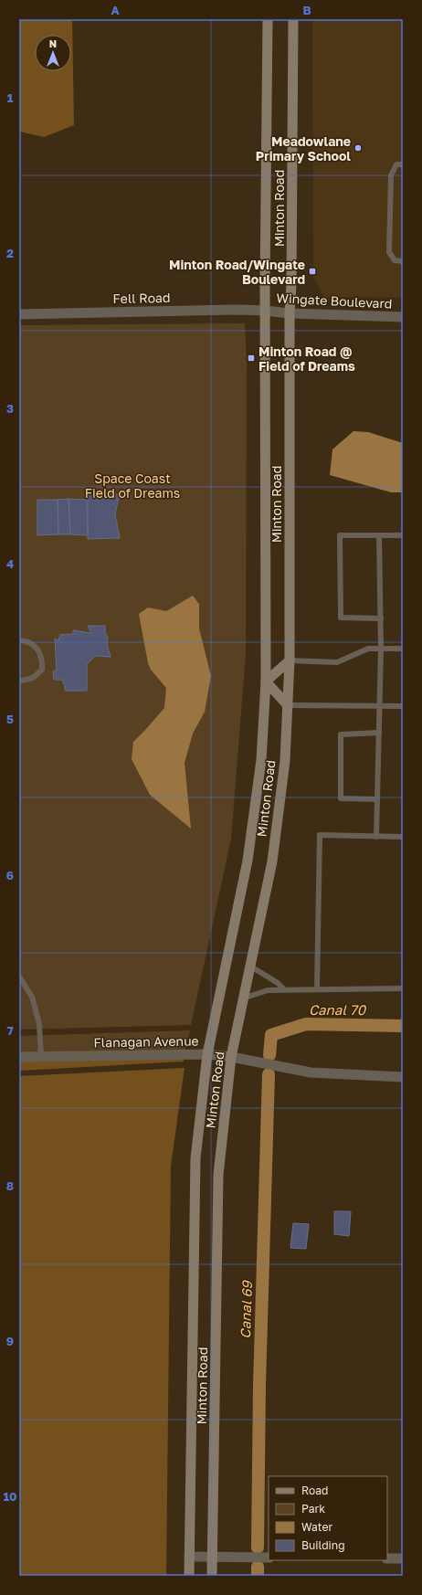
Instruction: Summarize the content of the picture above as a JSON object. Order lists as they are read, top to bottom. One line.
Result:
{"streets":{"main road":["Minton Road"],"street":["Fell Road","Wingate Boulevard","Flanagan Avenue"]},"crossings":[["Minton Road","Fell Road"],["Minton Road","Wingate Boulevard"],["Minton Road","Flanagan Avenue"],["Fell Road","Wingate Boulevard"]],"water":["Canal 70","Canal 69"],"parks":["Space Coast Field of Dreams"],"places":{"other":["Meadowlane Primary School"],"transit":["Minton Road/Wingate Boulevard","Minton Road @ Field of Dreams"]},"legend":["Road","Park","Water","Building"],"north":"top","grid":{"columns":["A","B"],"rows":["1","2","3","4","5","6","7","8","9","10"]}}
